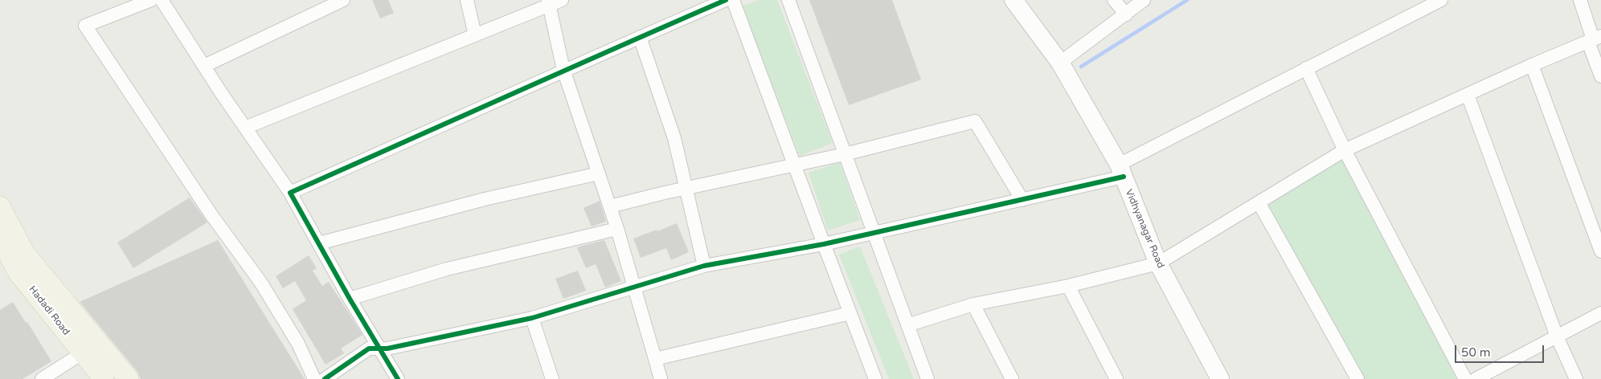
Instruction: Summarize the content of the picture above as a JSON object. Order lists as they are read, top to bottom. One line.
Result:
{"streets":{"main road":["Hadadi Road"],"street":["Vidhyanagar Road"]},"scale_bar":"50 m"}
